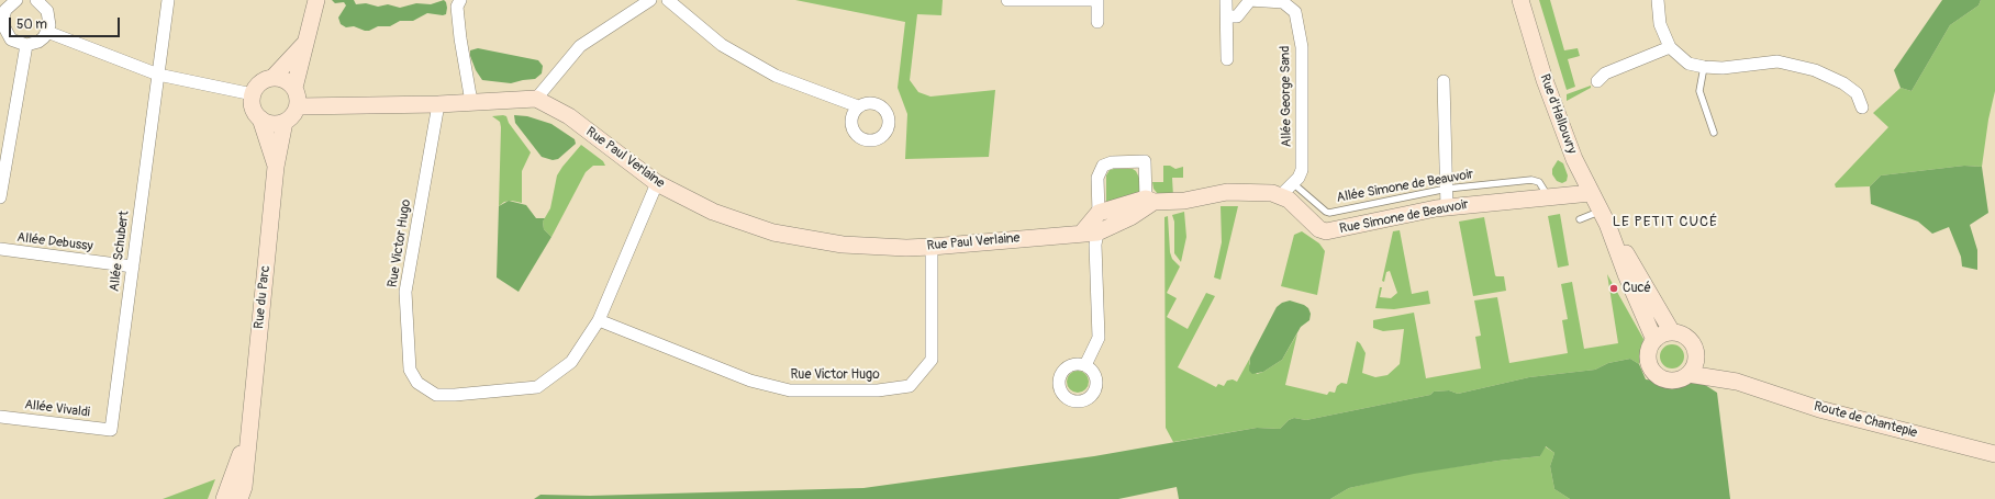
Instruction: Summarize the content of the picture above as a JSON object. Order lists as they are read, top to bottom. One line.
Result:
{"streets":{"street":["Allée George Sand","Rue d'Hallouvry","Rue Paul Verlaine","Rue Simone de Beauvoir","Allée Debussy","Rue Victor Hugo","Allée Schubert","Rue du Parc","Allée Vivaldi","Route de Chantepie"],"lane":["Allée Simone de Beauvoir"]},"crossings":[["Allée George Sand","Allée Simone de Beauvoir"],["Allée George Sand","Rue Simone de Beauvoir"],["Rue d'Hallouvry","Rue Simone de Beauvoir"],["Rue d'Hallouvry","Route de Chantepie"],["Rue Paul Verlaine","Rue Simone de Beauvoir"],["Rue Paul Verlaine","Rue Victor Hugo"],["Allée Simone de Beauvoir","Rue Simone de Beauvoir"],["Allée Debussy","Allée Schubert"],["Allée Schubert","Allée Vivaldi"]],"districts":["LE PETIT CUCÉ"],"places":["Cucé"],"scale_bar":"50 m"}
